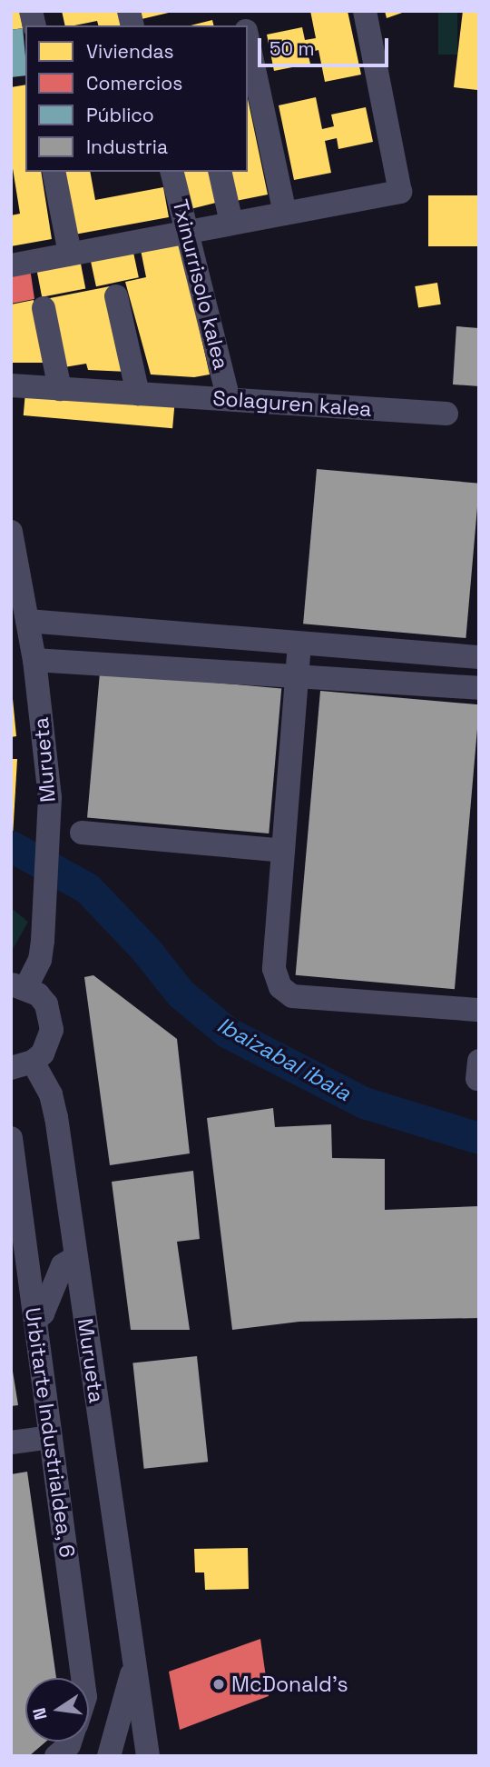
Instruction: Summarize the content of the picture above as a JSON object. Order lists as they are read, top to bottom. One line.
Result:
{"streets":{"street":["Txinurrisolo kalea","Solaguren kalea","Murueta","Urbitarte Industrialdea, 6"]},"crossings":[["Txinurrisolo kalea","Solaguren kalea"]],"water":["Ibaizabal ibaia"],"places":["McDonald's"],"legend":["Viviendas","Comercios","Público","Industria"],"scale_bar":"50 m","north":"left"}
